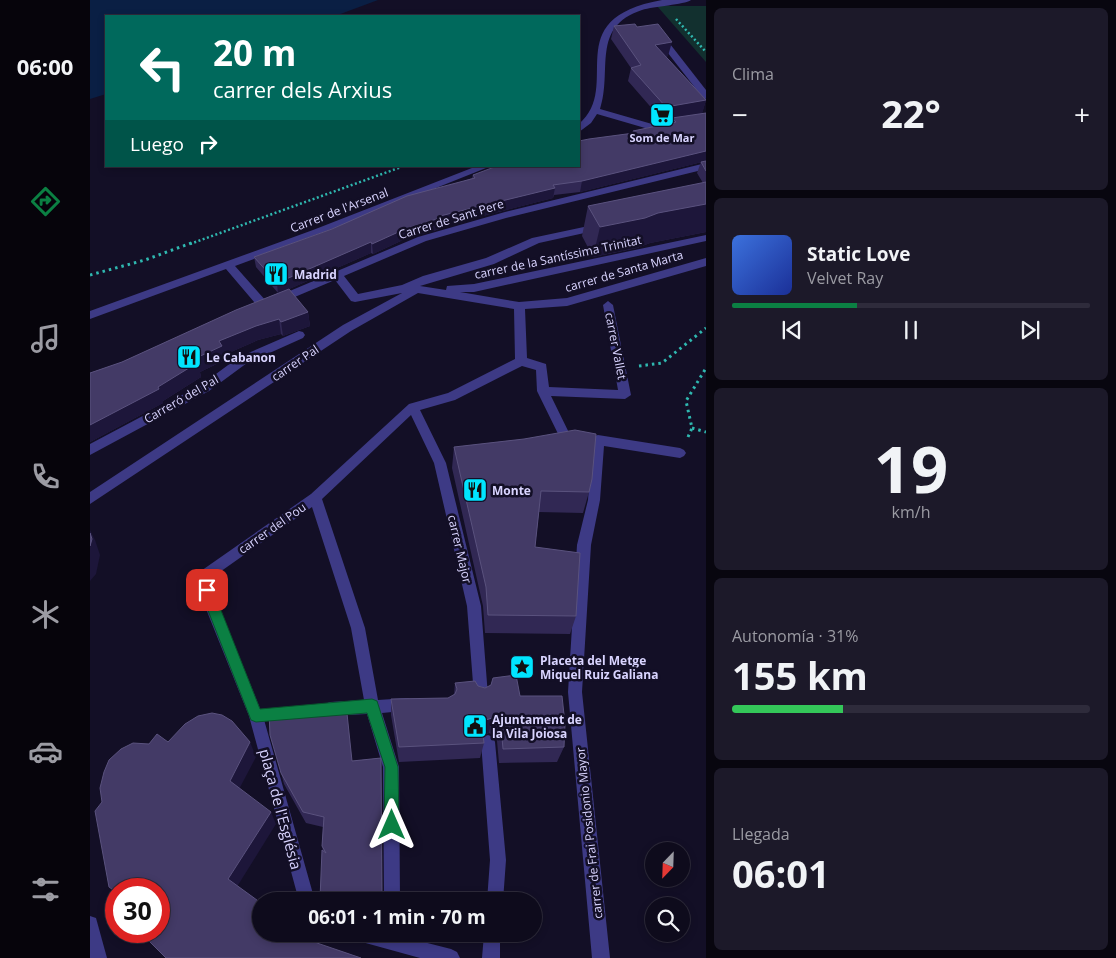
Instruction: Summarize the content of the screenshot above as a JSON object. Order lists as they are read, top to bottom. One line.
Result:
{"streets":{"street":["Carrer de l'Arsenal","Carrer de Sant Pere","carrer de la Santíssima Trinitat","carrer de Santa Marta","carrer Vallet","carrer Pal","Carreró del Pal","carrer del Pou","carrer Major","plaça de l'Església","carrer de Frai Posidonio Mayor"]},"crossings":[["Carrer de l'Arsenal","Carrer de Sant Pere"],["Carrer de Sant Pere","carrer de la Santíssima Trinitat"],["carrer de la Santíssima Trinitat","carrer Pal"],["carrer del Pou","plaça de l'Església"]],"places":{"supermarket":["Som de Mar"],"restaurant":["Madrid","Le Cabanon","Monte"],"place":["Placeta del Metge Miquel Ruiz Galiana"],"public building":["Ajuntament de la Vila Joiosa"]},"north":"bottom left","page":{"tabs":"06:00","tile":["Clima",["19","km/h"],["Autonomía · 31%","155 km"],["Llegada","06:01"]],"turn":["20 m","carrer dels Arxius"],"heat":["−","22°","+"],"then":"Luego","song":["Static Love","Velvet Ray"],"limit":"30","trip":"06:01 · 1 min · 70 m"}}
